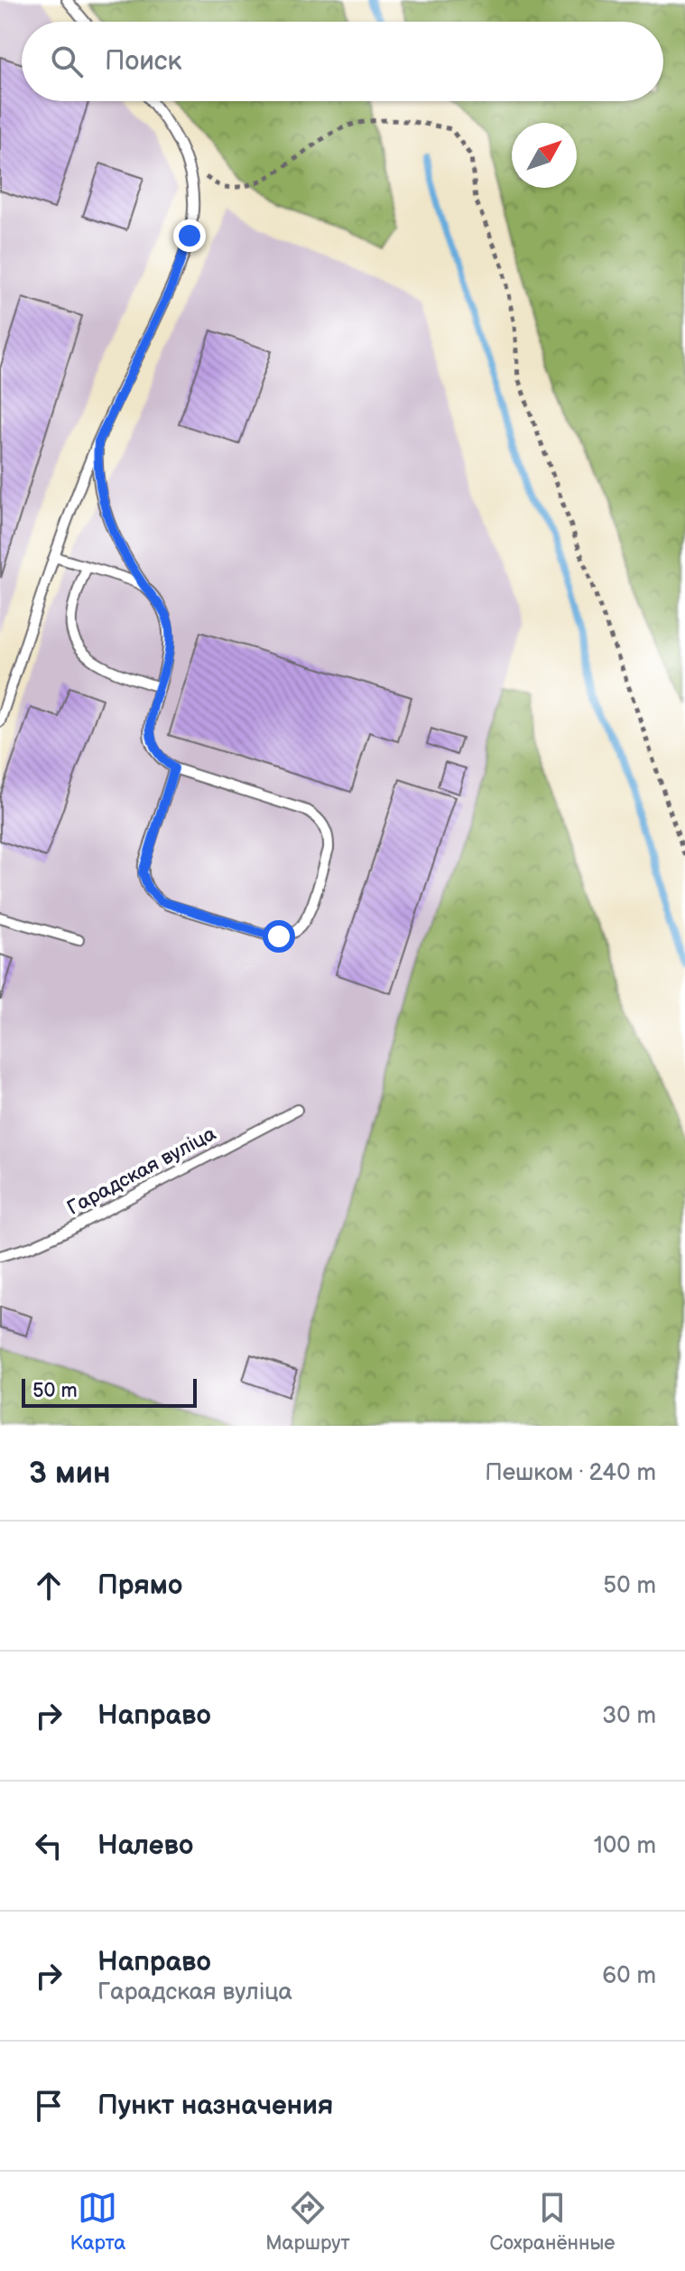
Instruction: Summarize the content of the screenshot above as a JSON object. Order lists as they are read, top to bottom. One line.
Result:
{"streets":{"lane":["Гарадская вуліца"]},"scale_bar":"50 m","north":"top right","page":{"search":"Поиск","scale":"50 m","heading":["3 мин","Пешком · 240 m"],"list":[["Прямо","50 m"],["Направо","30 m"],["Налево","100 m"],["Направо","Гарадская вуліца","60 m"],"Пункт назначения"],"nav":["Карта","Маршрут","Сохранённые"]}}
